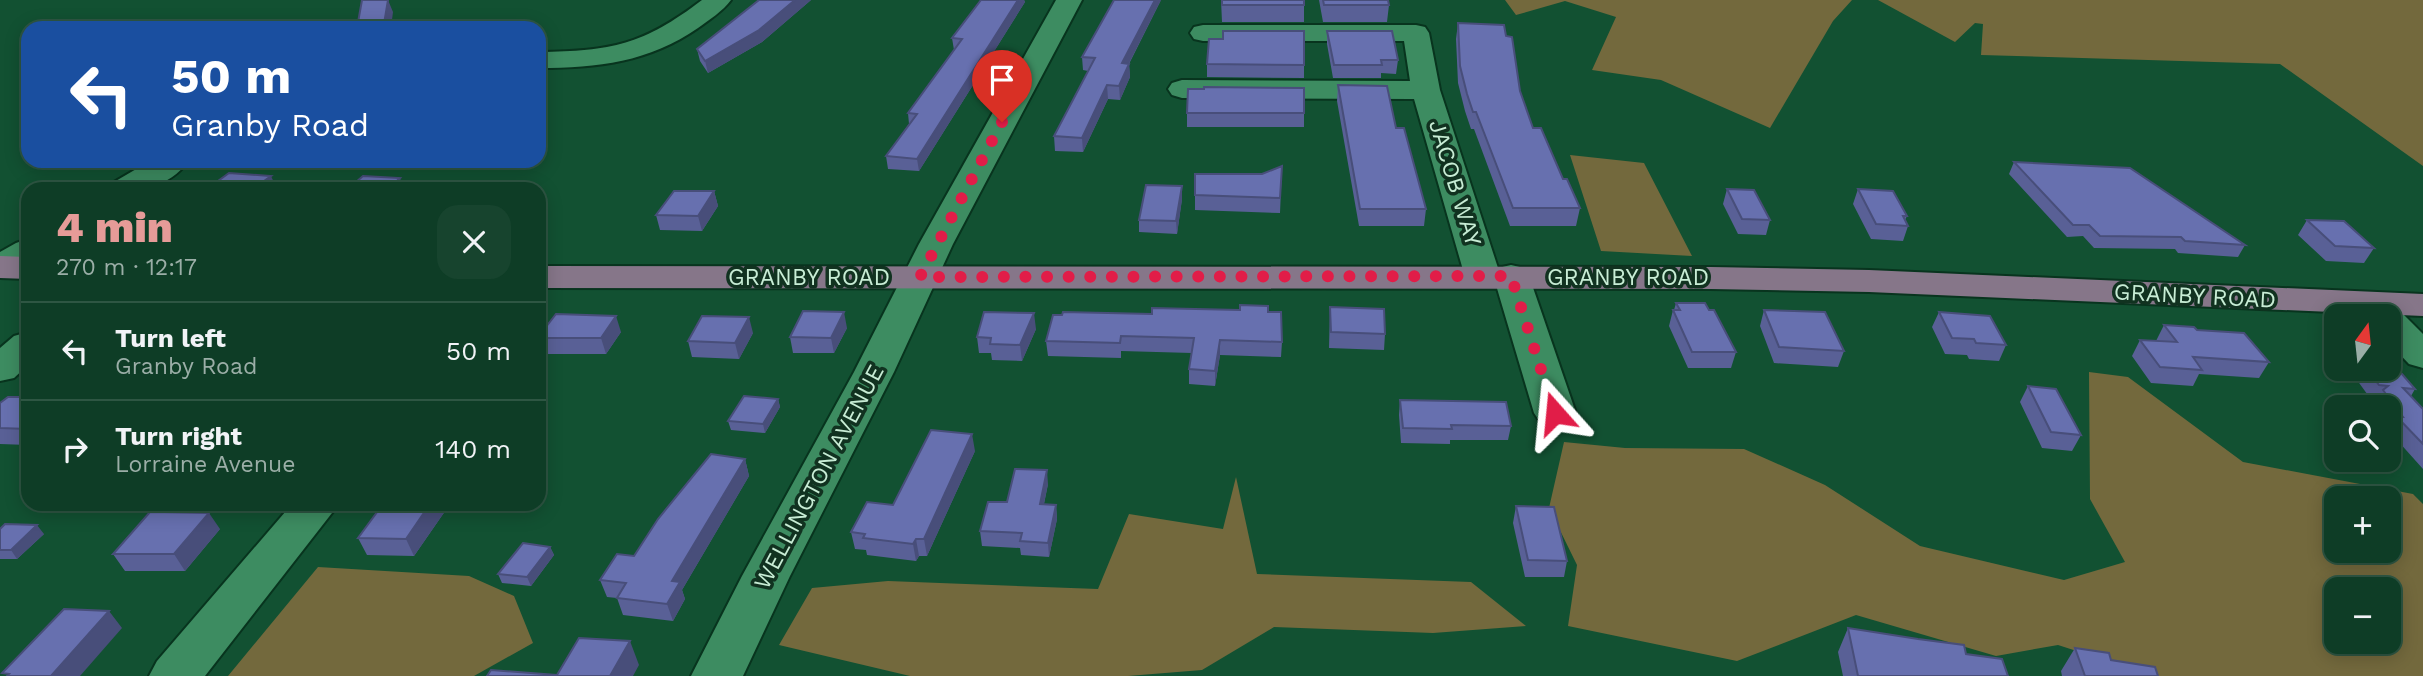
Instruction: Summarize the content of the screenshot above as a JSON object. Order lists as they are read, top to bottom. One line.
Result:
{"streets":{"main road":["GRANBY ROAD"],"street":["JACOB WAY","WELLINGTON AVENUE"]},"crossings":[["JACOB WAY","GRANBY ROAD"],["GRANBY ROAD","WELLINGTON AVENUE"]],"north":"top","page":{"turn":["50 m","Granby Road"],"heading":["4 min","270 m · 12:17"],"list":[{"name":"Turn left","note":"Granby Road","value":"50 m"},{"name":"Turn right","note":"Lorraine Avenue","value":"140 m"}],"map_buttons":["+","−"]}}
